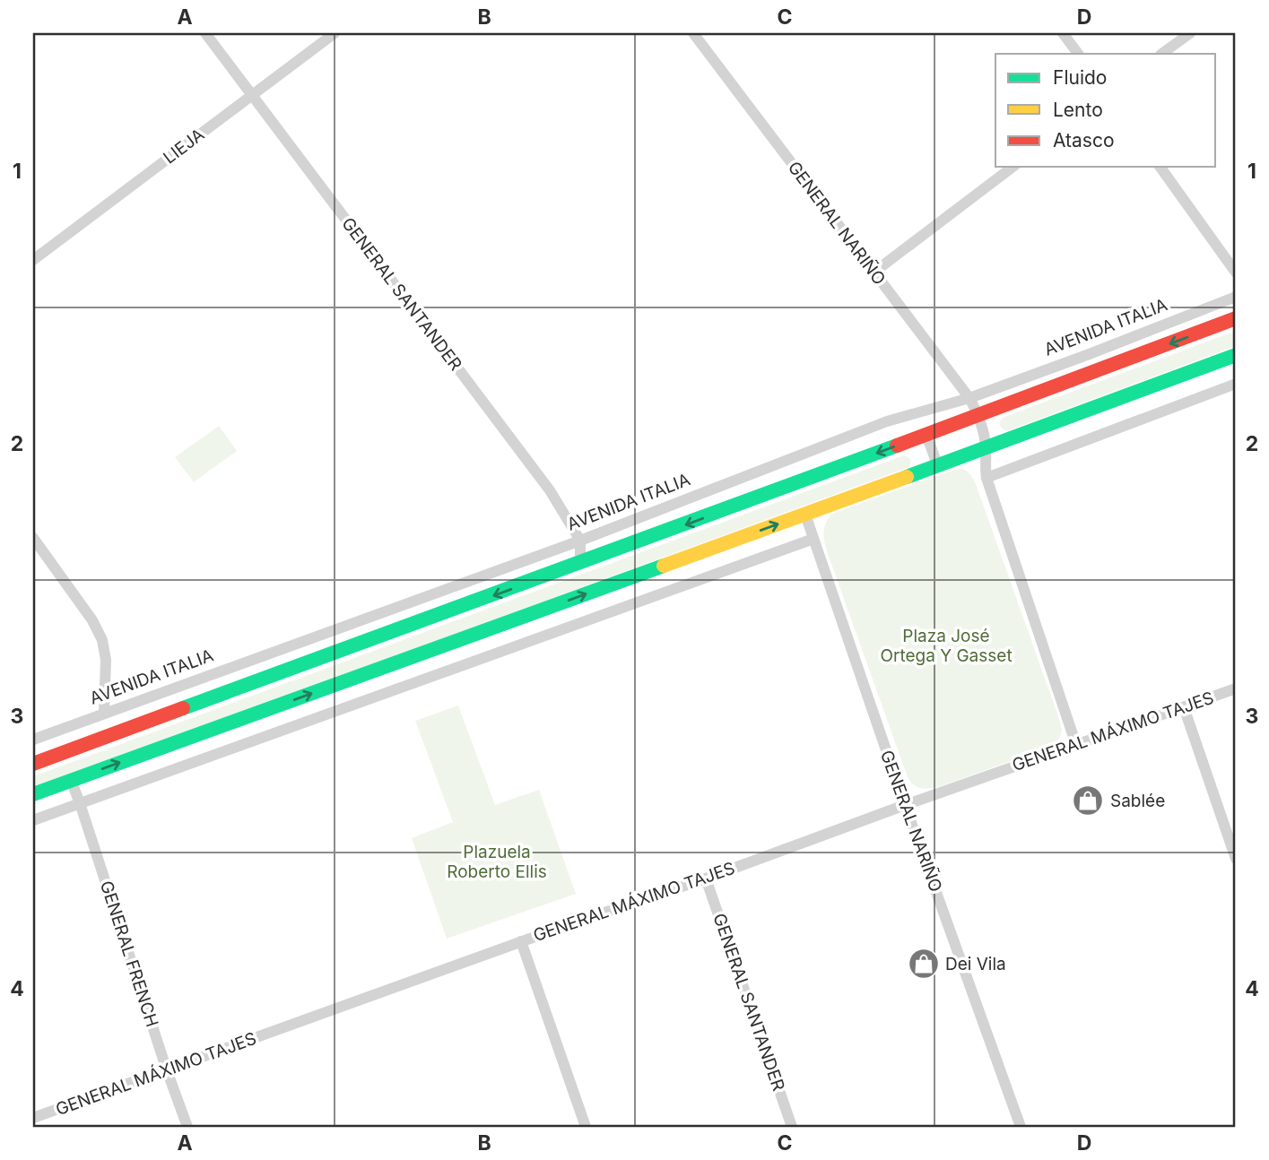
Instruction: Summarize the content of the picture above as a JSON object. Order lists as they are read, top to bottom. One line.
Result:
{"streets":{"street":["LIEJA","GENERAL NARIÑO","GENERAL SANTANDER","AVENIDA ITALIA","GENERAL MÁXIMO TAJES","GENERAL FRENCH"]},"crossings":[["LIEJA","GENERAL SANTANDER"],["GENERAL NARIÑO","AVENIDA ITALIA"],["GENERAL NARIÑO","GENERAL MÁXIMO TAJES"],["GENERAL SANTANDER","AVENIDA ITALIA"],["GENERAL SANTANDER","GENERAL MÁXIMO TAJES"],["GENERAL MÁXIMO TAJES","GENERAL FRENCH"]],"parks":["Plaza José Ortega Y Gasset","Plazuela Roberto Ellis"],"places":{"shop":["Sablée","Dei Vila"]},"legend":["Fluido","Lento","Atasco"],"grid":{"columns":["A","B","C","D"],"rows":["1","2","3","4"]}}
